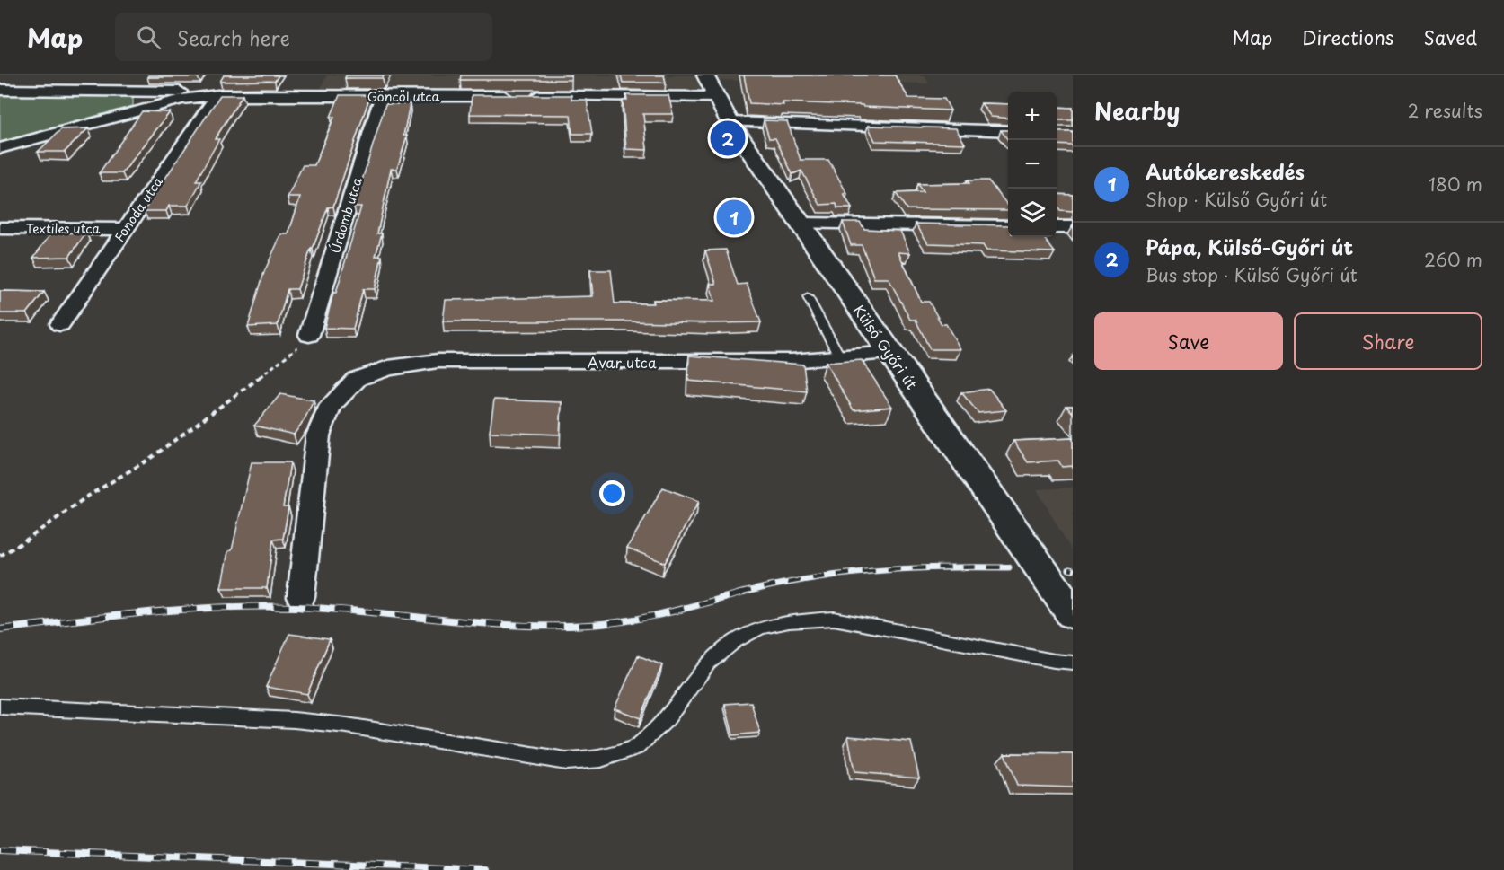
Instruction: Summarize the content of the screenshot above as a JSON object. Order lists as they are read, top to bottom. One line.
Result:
{"streets":{"main road":["Külső Győri út"],"street":["Göncöl utca","Fonoda utca","Úrdomb utca","Textiles utca","Avar utca"]},"crossings":[["Göncöl utca","Fonoda utca"],["Göncöl utca","Úrdomb utca"],["Göncöl utca","Külső Győri út"],["Fonoda utca","Textiles utca"],["Külső Győri út","Avar utca"]],"page":{"header":"Map","search":"Search here","nav":["Map","Directions","Saved"],"heading":["Nearby","2 results"],"map_buttons":["+","−"],"pins":["2","1"],"list":[{"mark":"1","name":"Autókereskedés","note":"Shop · Külső Győri út","value":"180 m"},{"mark":"2","name":"Pápa, Külső-Győri út","note":"Bus stop · Külső Győri út","value":"260 m"}],"buttons":["Save","Share"]}}
